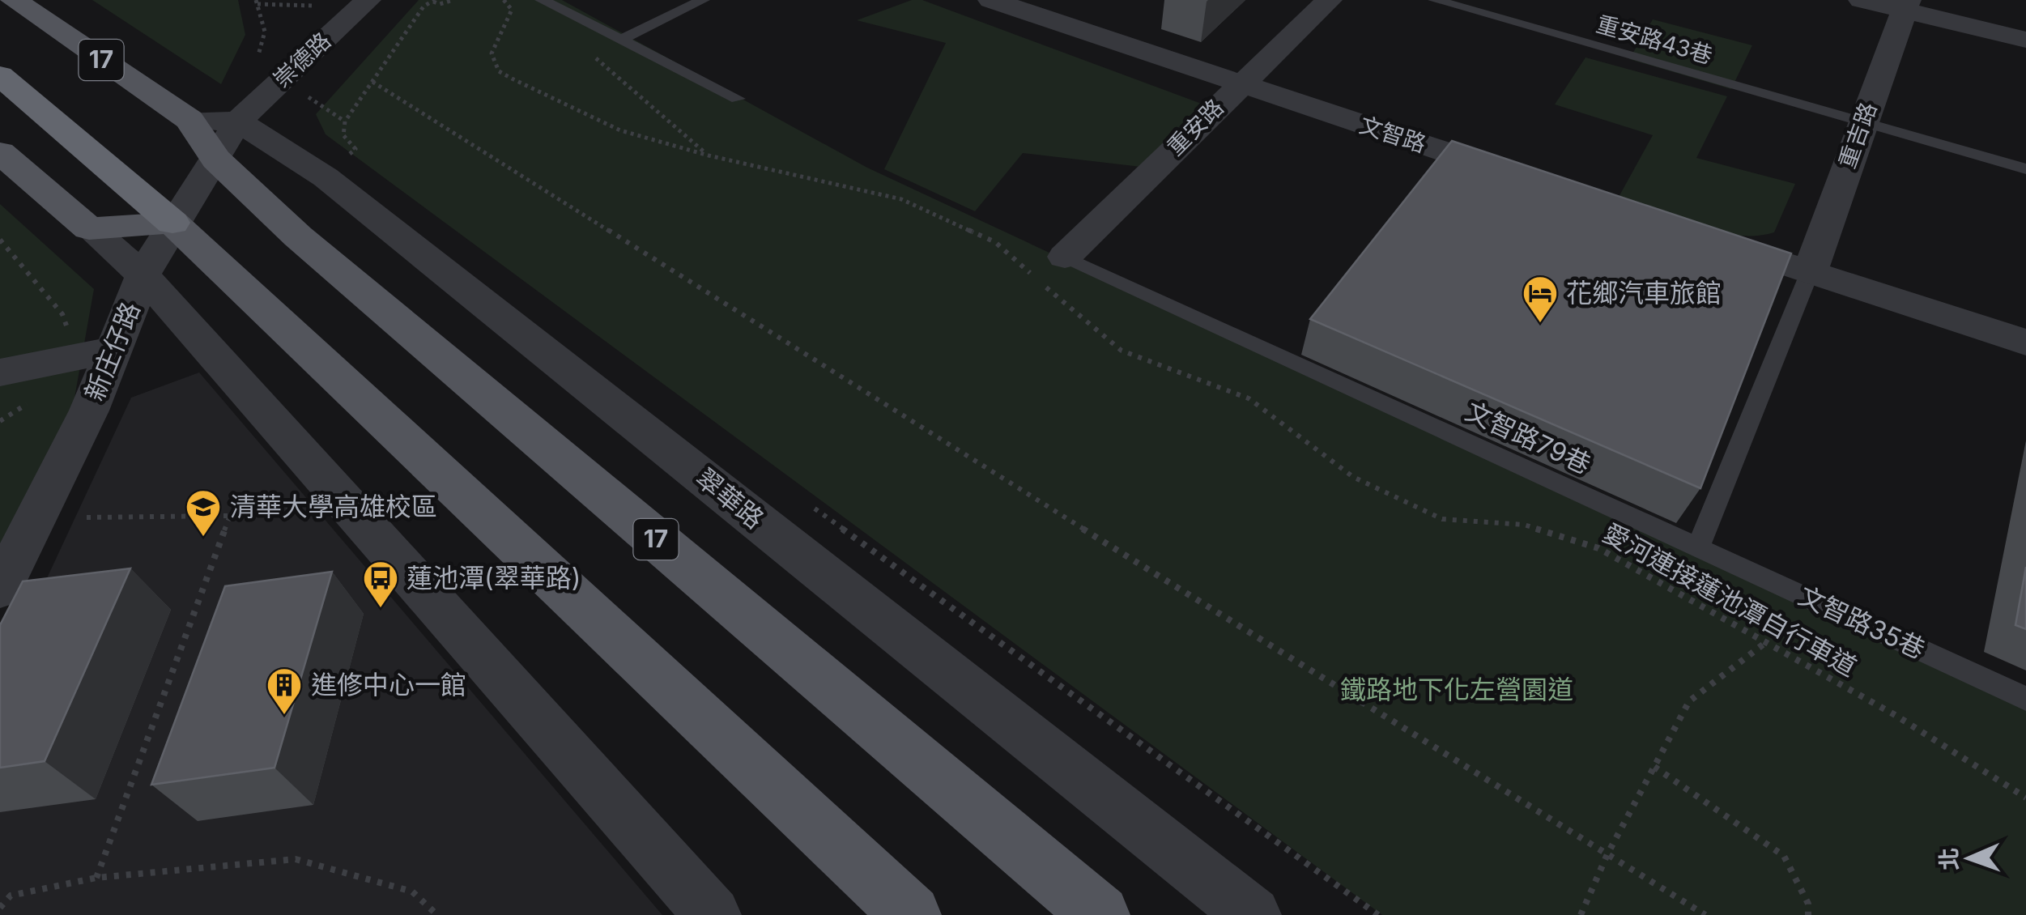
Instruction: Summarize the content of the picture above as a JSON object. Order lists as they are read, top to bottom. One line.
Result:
{"streets":{"main road":["17","翠華路"],"street":["崇德路","重安路","文智路","重吉路","新庄仔路"],"lane":["重安路43巷","文智路79巷","文智路35巷"],"path":["愛河連接蓮池潭自行車道"]},"crossings":[["重安路43巷","重吉路"],["崇德路","新庄仔路"],["崇德路","翠華路"],["重安路","文智路"],["重安路","文智路79巷"],["新庄仔路","翠華路"],["文智路79巷","文智路35巷"]],"parks":["鐵路地下化左營園道"],"places":{"hotel":["花鄉汽車旅館"],"school or university":["清華大學高雄校區"],"bus stop":["蓮池潭(翠華路)"],"building":["進修中心一館"]},"north":"left"}
